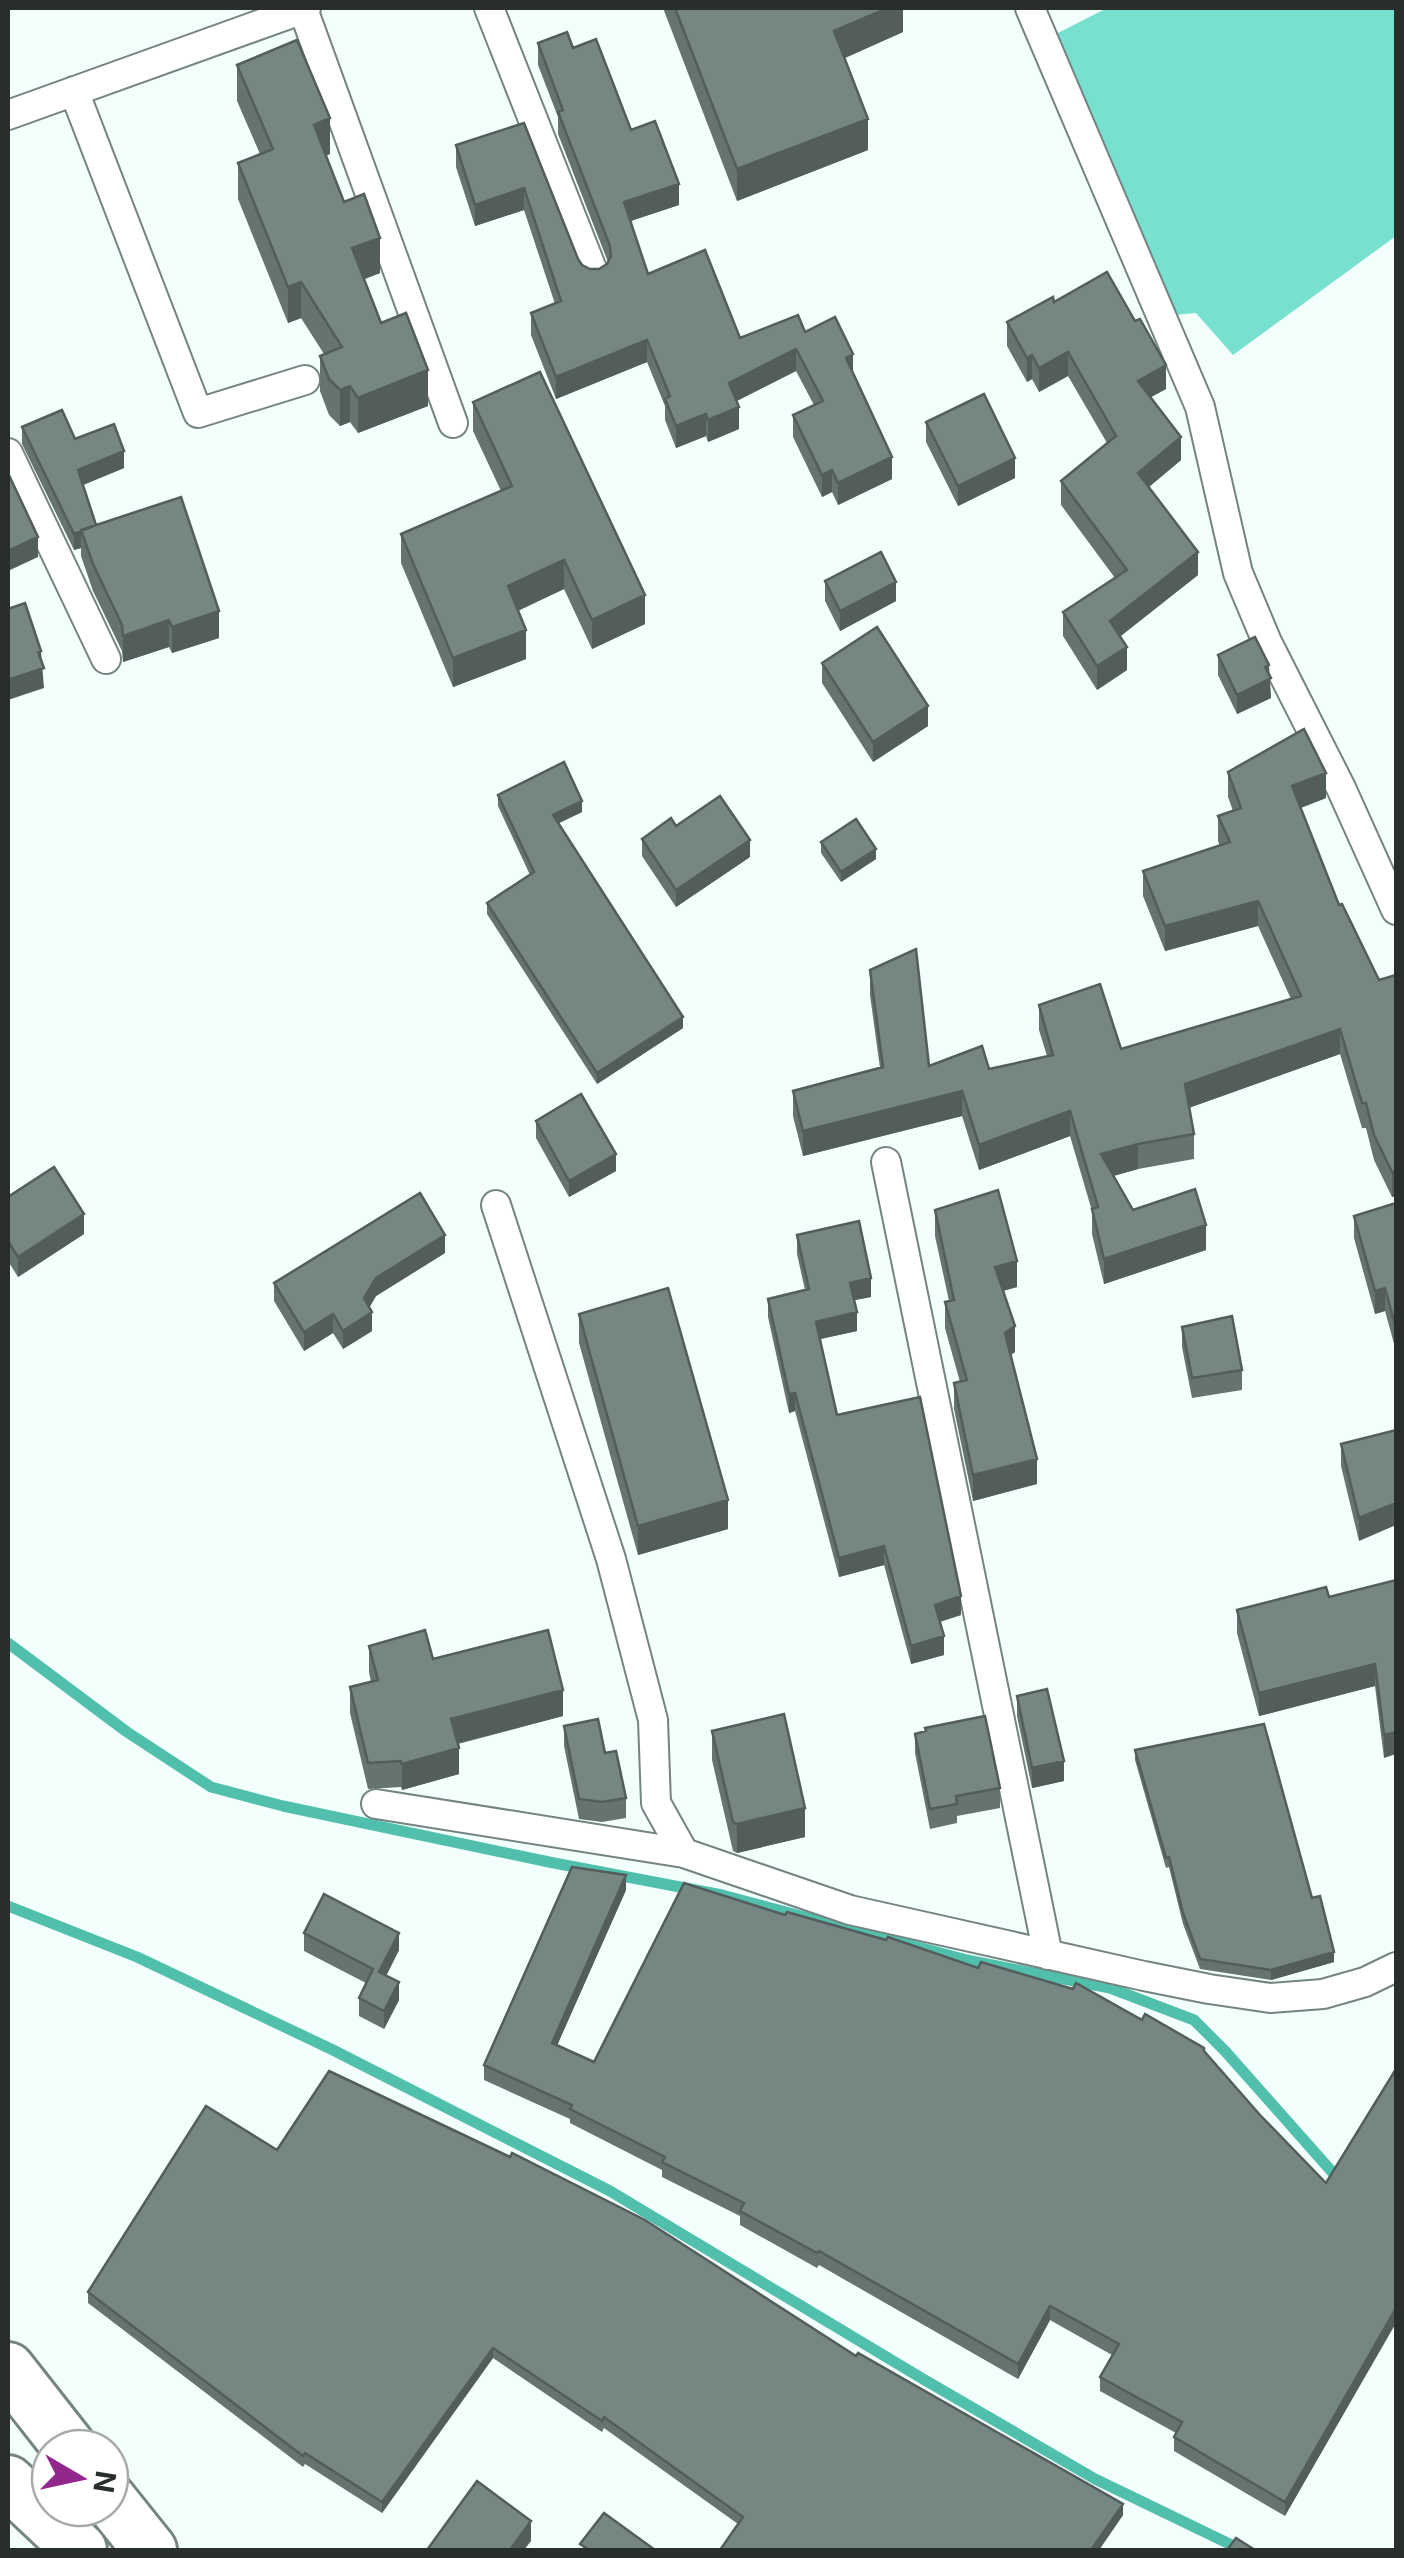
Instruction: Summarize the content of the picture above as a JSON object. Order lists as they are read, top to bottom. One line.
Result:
{"north":"right"}
